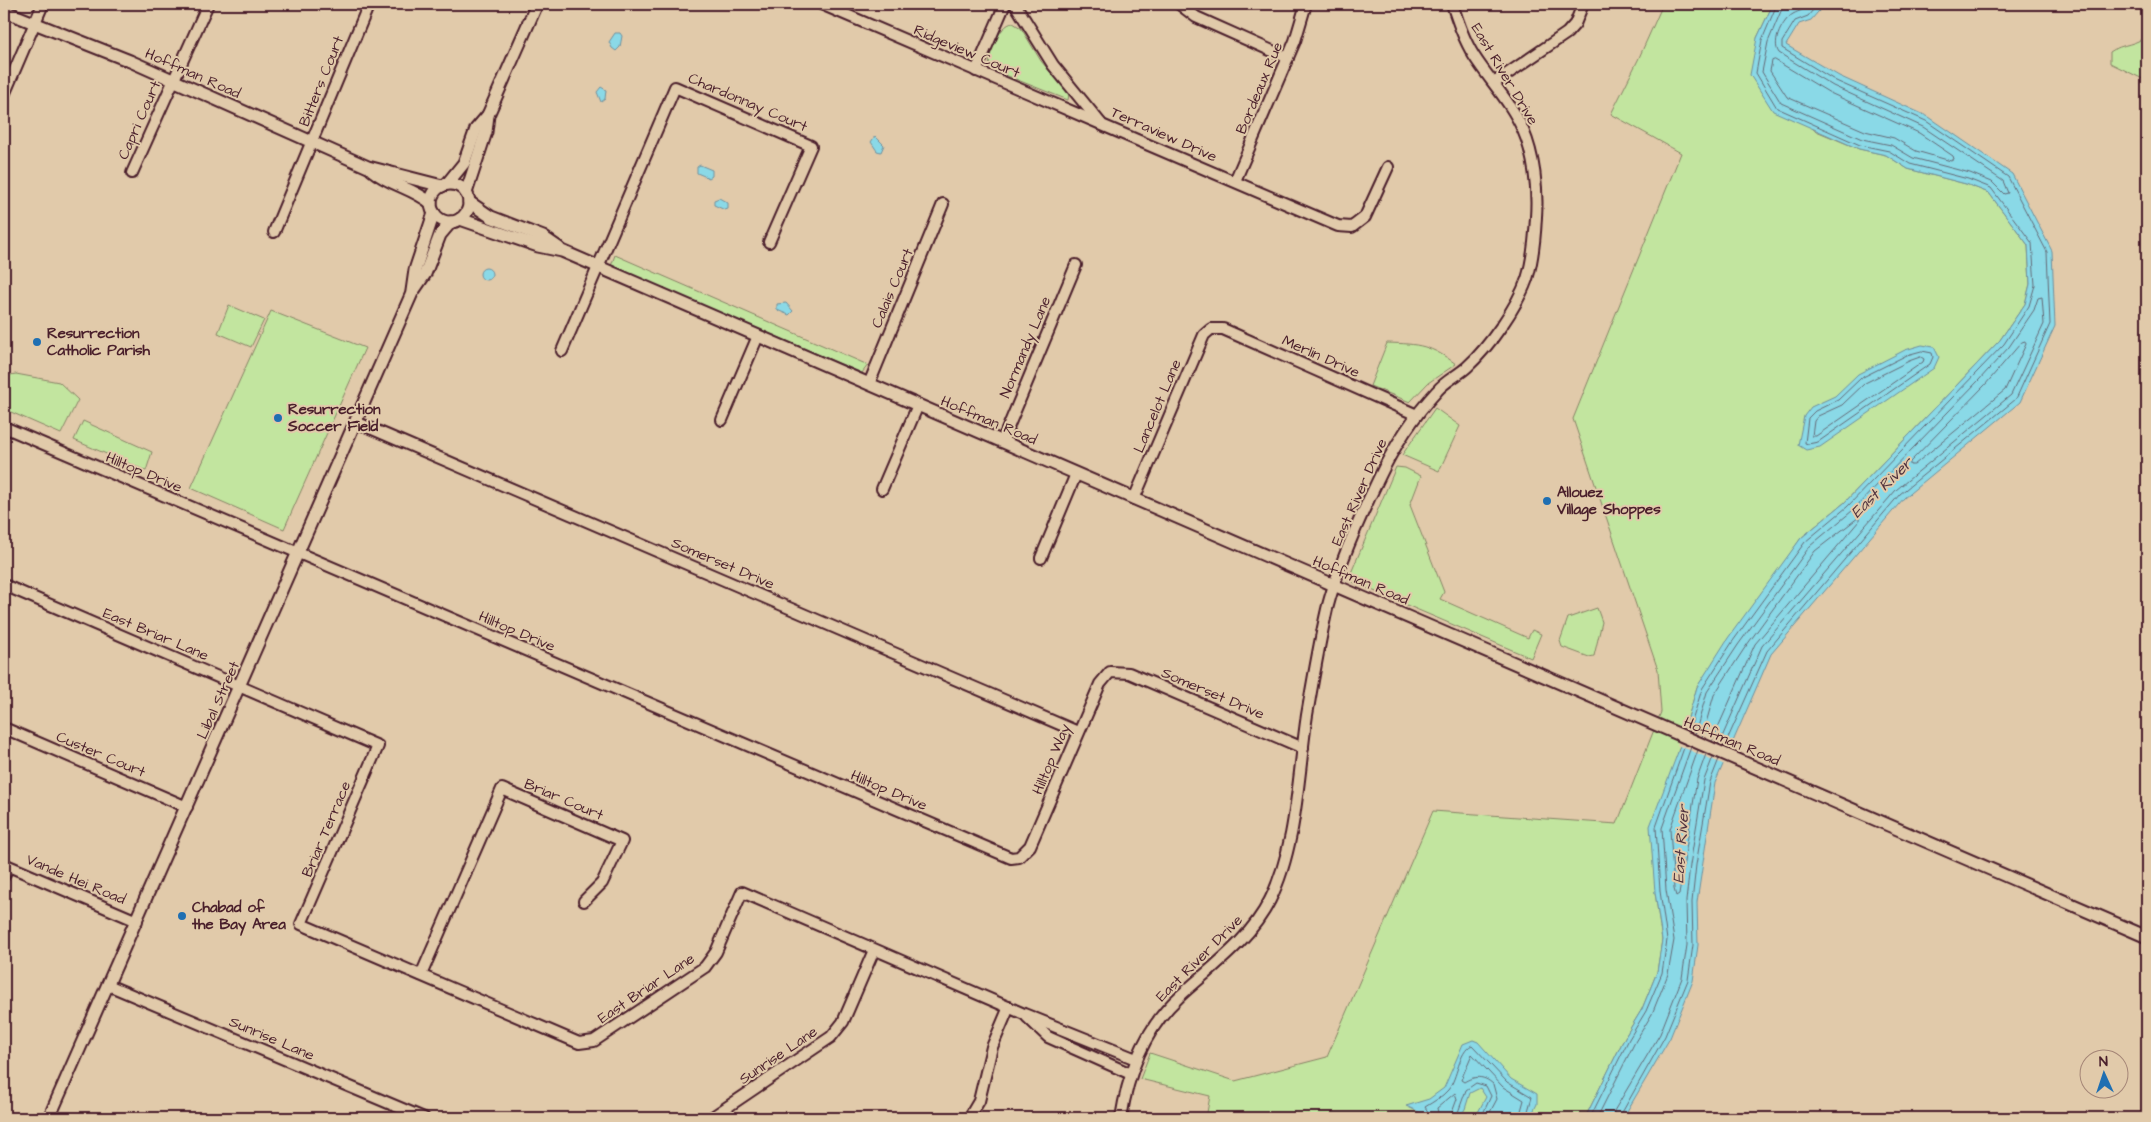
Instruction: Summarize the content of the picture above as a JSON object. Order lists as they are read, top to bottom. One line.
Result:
{"streets":{"street":["Ridgeview Court","Hoffman Road","East River Drive","Bitters Court","Bordeaux Rue","Chardonnay Court","Capri Court","Terraview Drive","Calais Court","Normandy Lane","Merlin Drive","Lancelot Lane","Hilltop Drive","Somerset Drive","East Briar Lane","Libal Street","Custer Court","Hilltop Way","Briar Court","Briar Terrace","Vande Hei Road","Sunrise Lane"]},"crossings":[["Ridgeview Court","Terraview Drive"],["Hoffman Road","East River Drive"],["Hoffman Road","Bitters Court"],["Hoffman Road","Chardonnay Court"],["Hoffman Road","Capri Court"],["Hoffman Road","Calais Court"],["Hoffman Road","Normandy Lane"],["Hoffman Road","Lancelot Lane"],["Hoffman Road","Libal Street"],["East River Drive","Merlin Drive"],["East River Drive","Somerset Drive"],["East River Drive","East Briar Lane"],["Bordeaux Rue","Terraview Drive"],["Merlin Drive","Lancelot Lane"],["Hilltop Drive","Libal Street"],["Hilltop Drive","Hilltop Way"],["Somerset Drive","Libal Street"],["Somerset Drive","Hilltop Way"],["East Briar Lane","Libal Street"],["East Briar Lane","Briar Court"],["East Briar Lane","Briar Terrace"],["East Briar Lane","Sunrise Lane"],["Libal Street","Custer Court"],["Libal Street","Vande Hei Road"],["Libal Street","Sunrise Lane"]],"water":["East River"],"places":["Resurrection Catholic Parish","Resurrection Soccer Field","Allouez Village Shoppes","Chabad of the Bay Area"],"north":"top"}
